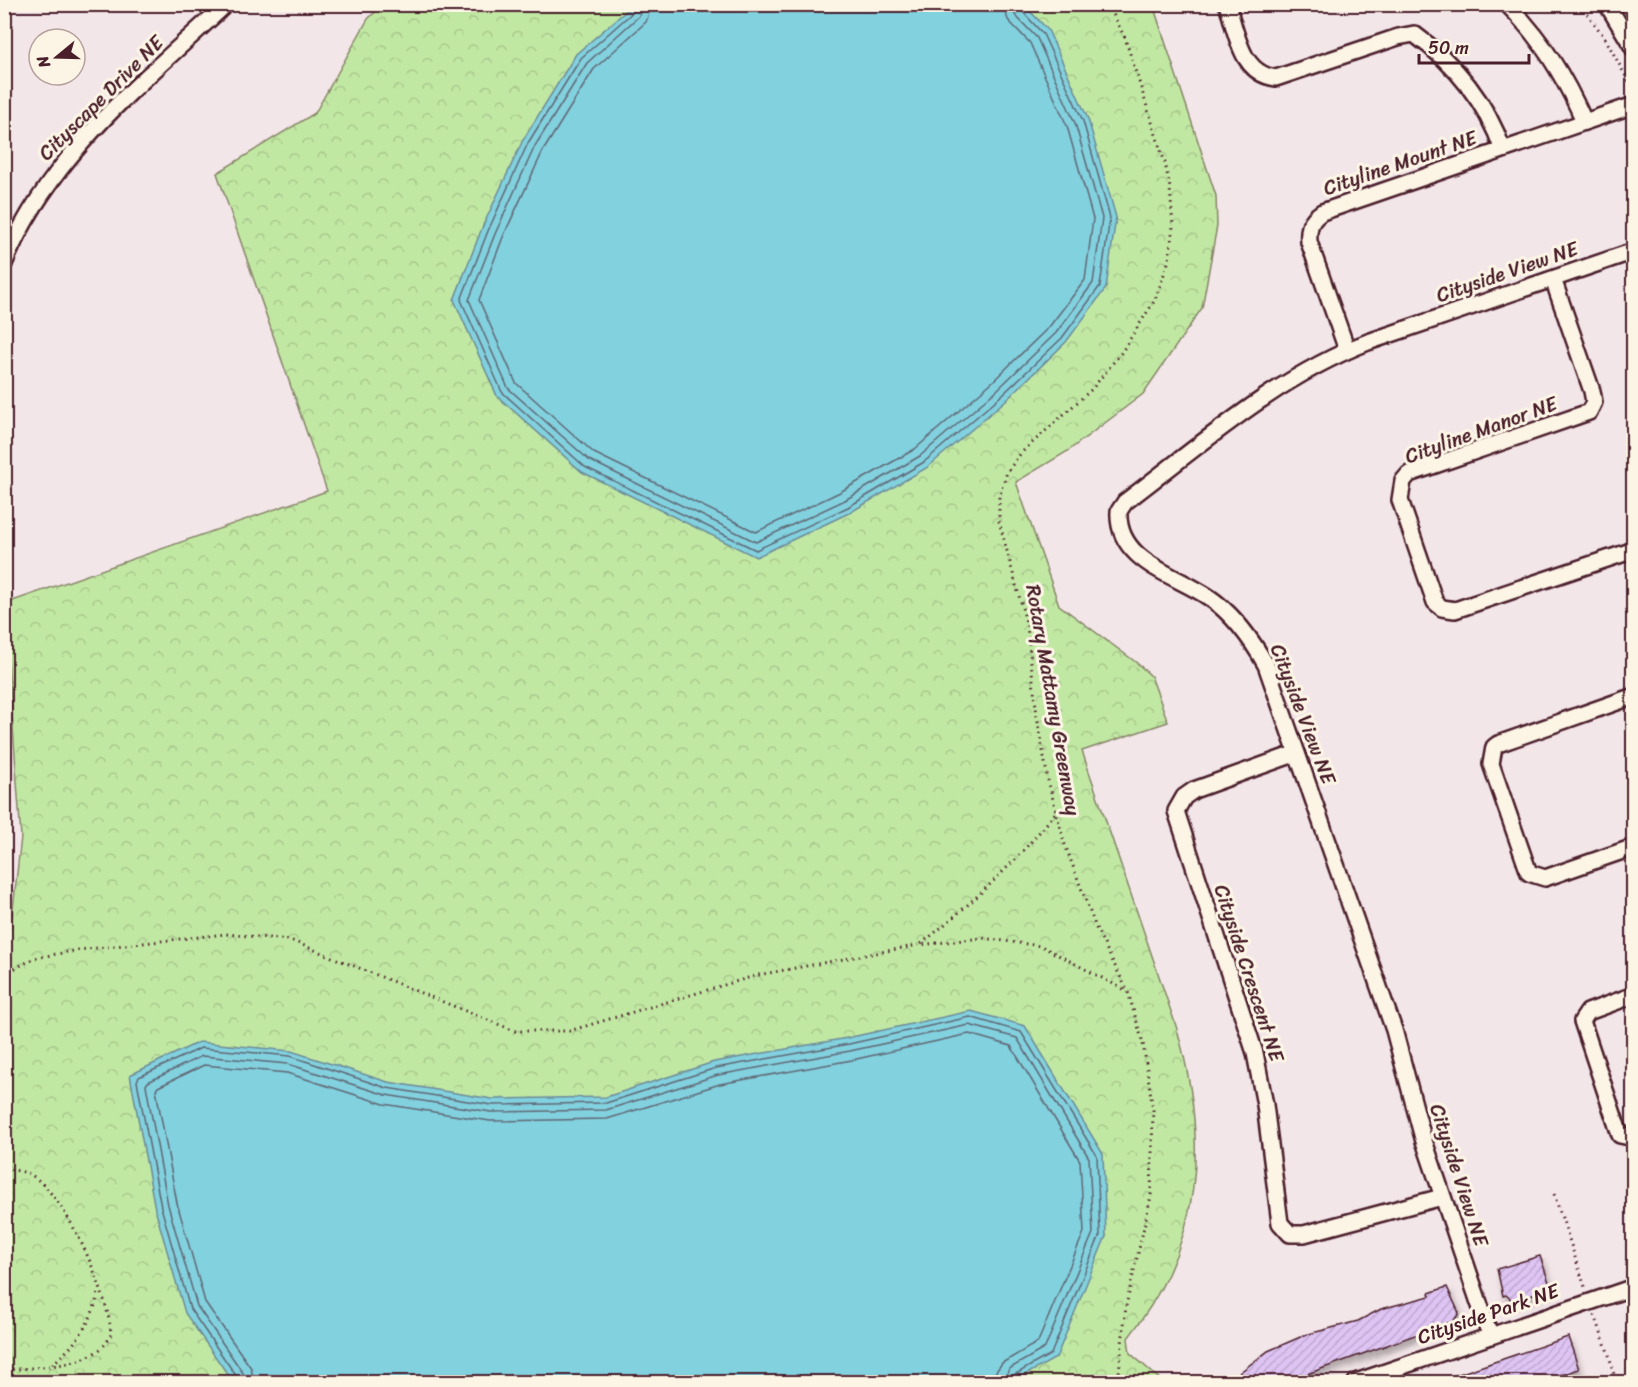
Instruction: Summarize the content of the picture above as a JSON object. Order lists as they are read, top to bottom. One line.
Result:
{"streets":{"street":["Cityscape Drive NE","Cityline Mount NE","Cityside View NE","Cityline Manor NE","Cityside Crescent NE","Cityside Park NE"],"path":["Rotary Mattamy Greenway"]},"crossings":[["Cityline Mount NE","Cityside View NE"],["Cityside View NE","Cityline Manor NE"],["Cityside View NE","Cityside Crescent NE"],["Cityside View NE","Cityside Park NE"]],"scale_bar":"50 m","north":"left"}
